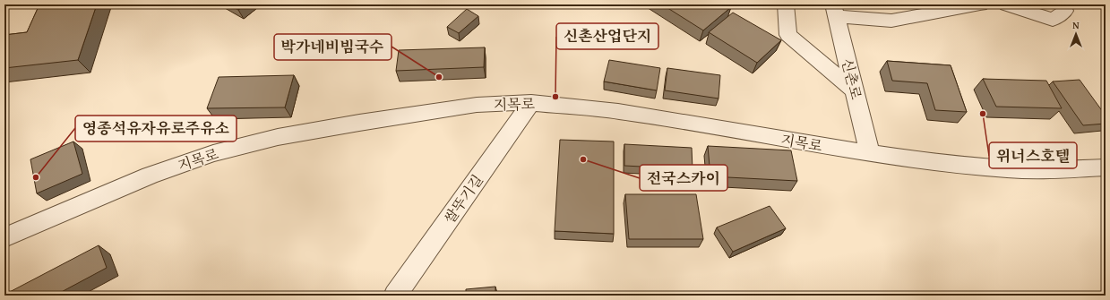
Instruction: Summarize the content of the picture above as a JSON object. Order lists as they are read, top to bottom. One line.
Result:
{"streets":{"street":["신촌로","지목로","쌀뚜기길"]},"crossings":[["신촌로","지목로"],["지목로","쌀뚜기길"]],"places":["박가네비빔국수","신촌산업단지","위너스호텔","전국스카이","영종석유자유로주유소"],"north":"top"}
